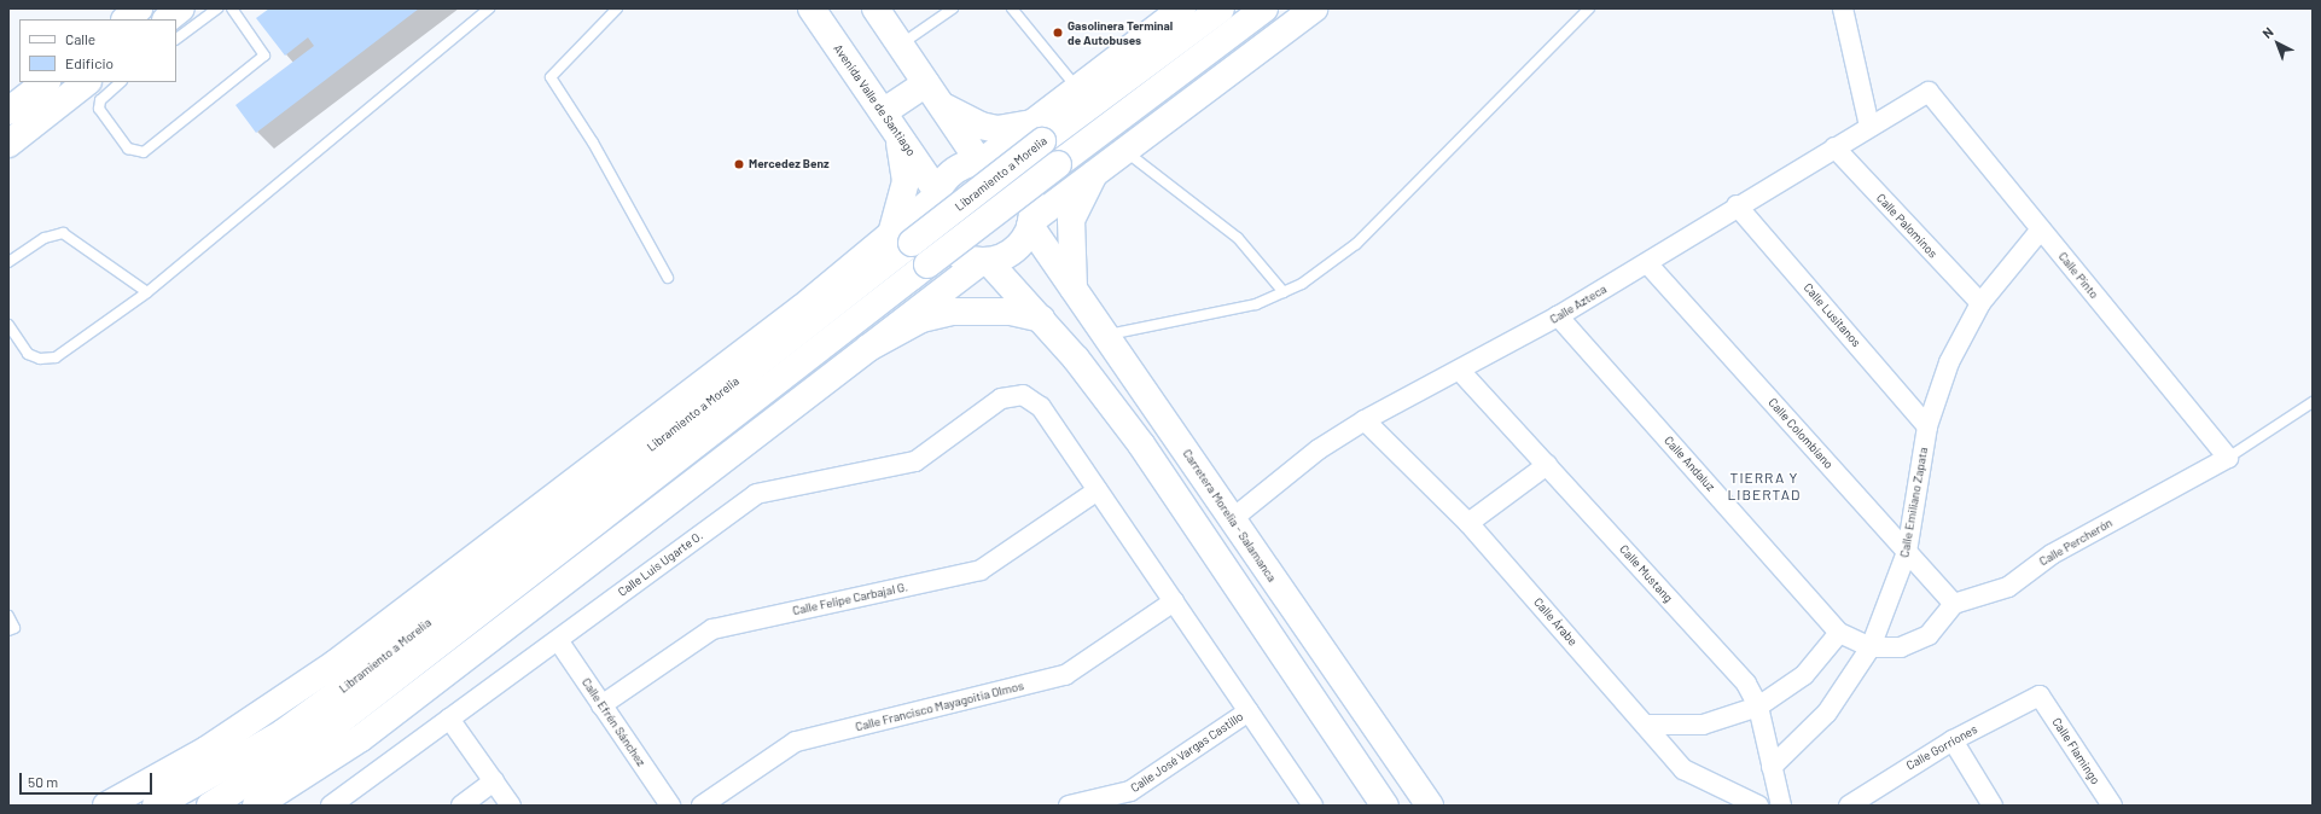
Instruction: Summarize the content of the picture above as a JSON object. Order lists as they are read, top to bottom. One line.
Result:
{"streets":{"main road":["Avenida Valle de Santiago","Libramiento a Morelia","Carretera Morelia - Salamanca"],"street":["Calle Palominos","Calle Pinto","Calle Azteca","Calle Lusitanos","Calle Colombiano","Calle Andaluz","Calle Emiliano Zapata","Calle Percherón","Calle Luis Ugarte O.","Calle Mustang","Calle Felipe Carbajal G.","Calle Árabe","Calle Francisco Mayagoitia Olmos","Calle Efrén Sánchez","Calle Gorriones","Calle Flamingo","Calle José Vargas Castillo"]},"crossings":[["Avenida Valle de Santiago","Carretera Morelia - Salamanca"],["Calle Palominos","Calle Azteca"],["Calle Palominos","Calle Emiliano Zapata"],["Calle Pinto","Calle Azteca"],["Calle Pinto","Calle Emiliano Zapata"],["Calle Pinto","Calle Percherón"],["Calle Azteca","Calle Lusitanos"],["Calle Azteca","Calle Colombiano"],["Calle Azteca","Calle Andaluz"],["Calle Azteca","Carretera Morelia - Salamanca"],["Calle Azteca","Calle Mustang"],["Calle Azteca","Calle Árabe"],["Calle Lusitanos","Calle Emiliano Zapata"],["Calle Colombiano","Calle Emiliano Zapata"],["Calle Colombiano","Calle Percherón"],["Calle Emiliano Zapata","Calle Mustang"],["Calle Luis Ugarte O.","Calle Felipe Carbajal G."],["Calle Luis Ugarte O.","Calle Efrén Sánchez"],["Calle Felipe Carbajal G.","Calle Efrén Sánchez"],["Calle Gorriones","Calle Flamingo"]],"districts":["TIERRA Y LIBERTAD"],"places":["Gasolinera Terminal de Autobuses","Mercedez Benz"],"legend":["Calle","Edificio"],"scale_bar":"50 m","north":"top left"}
